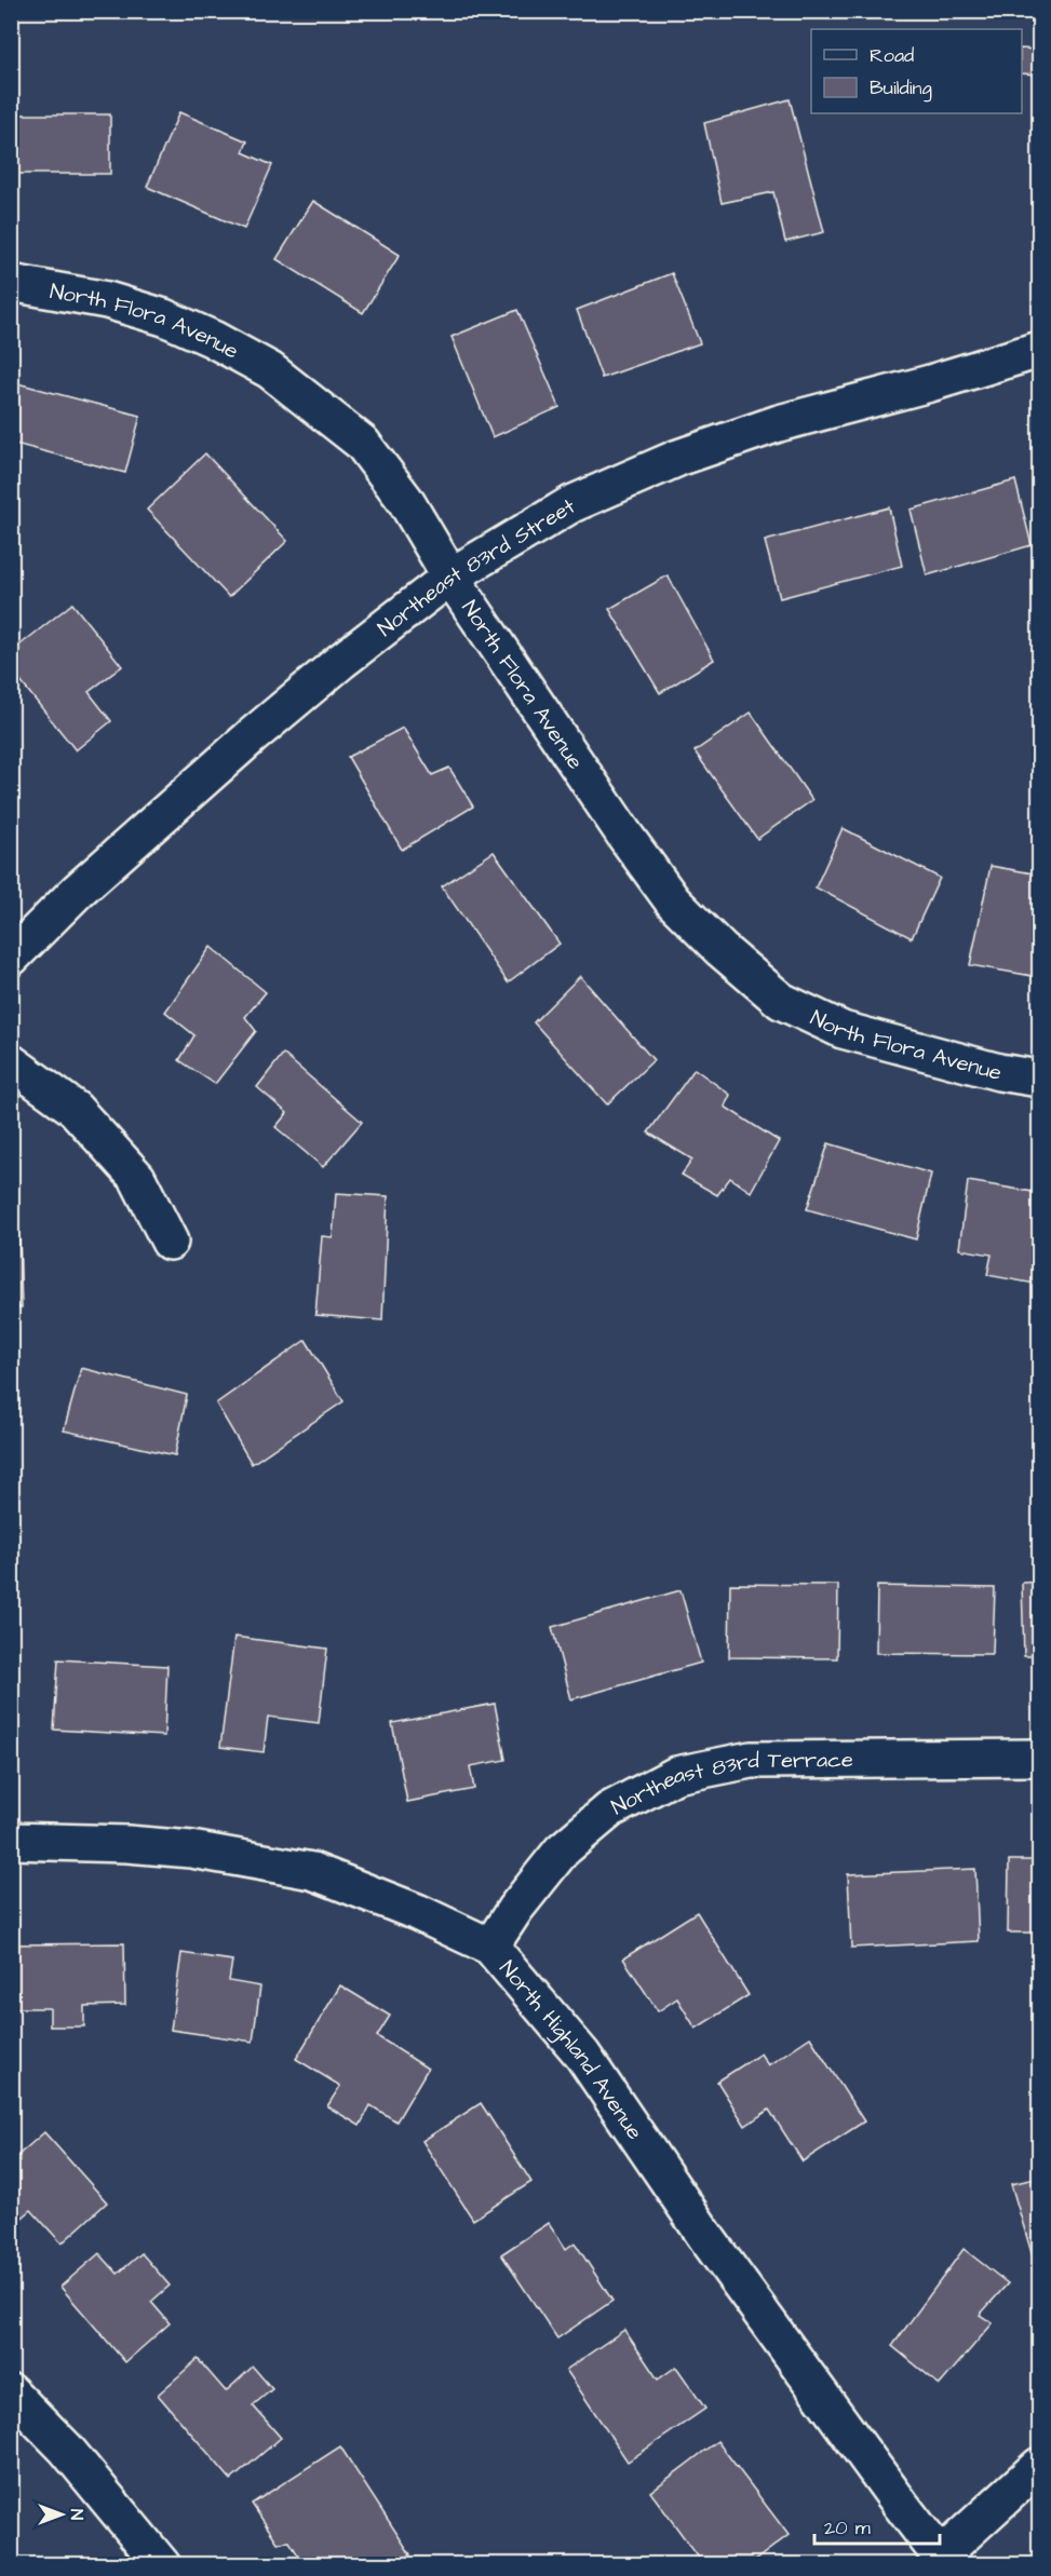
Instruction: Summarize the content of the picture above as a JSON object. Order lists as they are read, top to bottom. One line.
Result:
{"streets":{"street":["North Flora Avenue","Northeast 83rd Street","Northeast 83rd Terrace","North Highland Avenue"]},"crossings":[["North Flora Avenue","Northeast 83rd Street"],["Northeast 83rd Terrace","North Highland Avenue"]],"legend":["Road","Building"],"scale_bar":"20 m","north":"right"}
